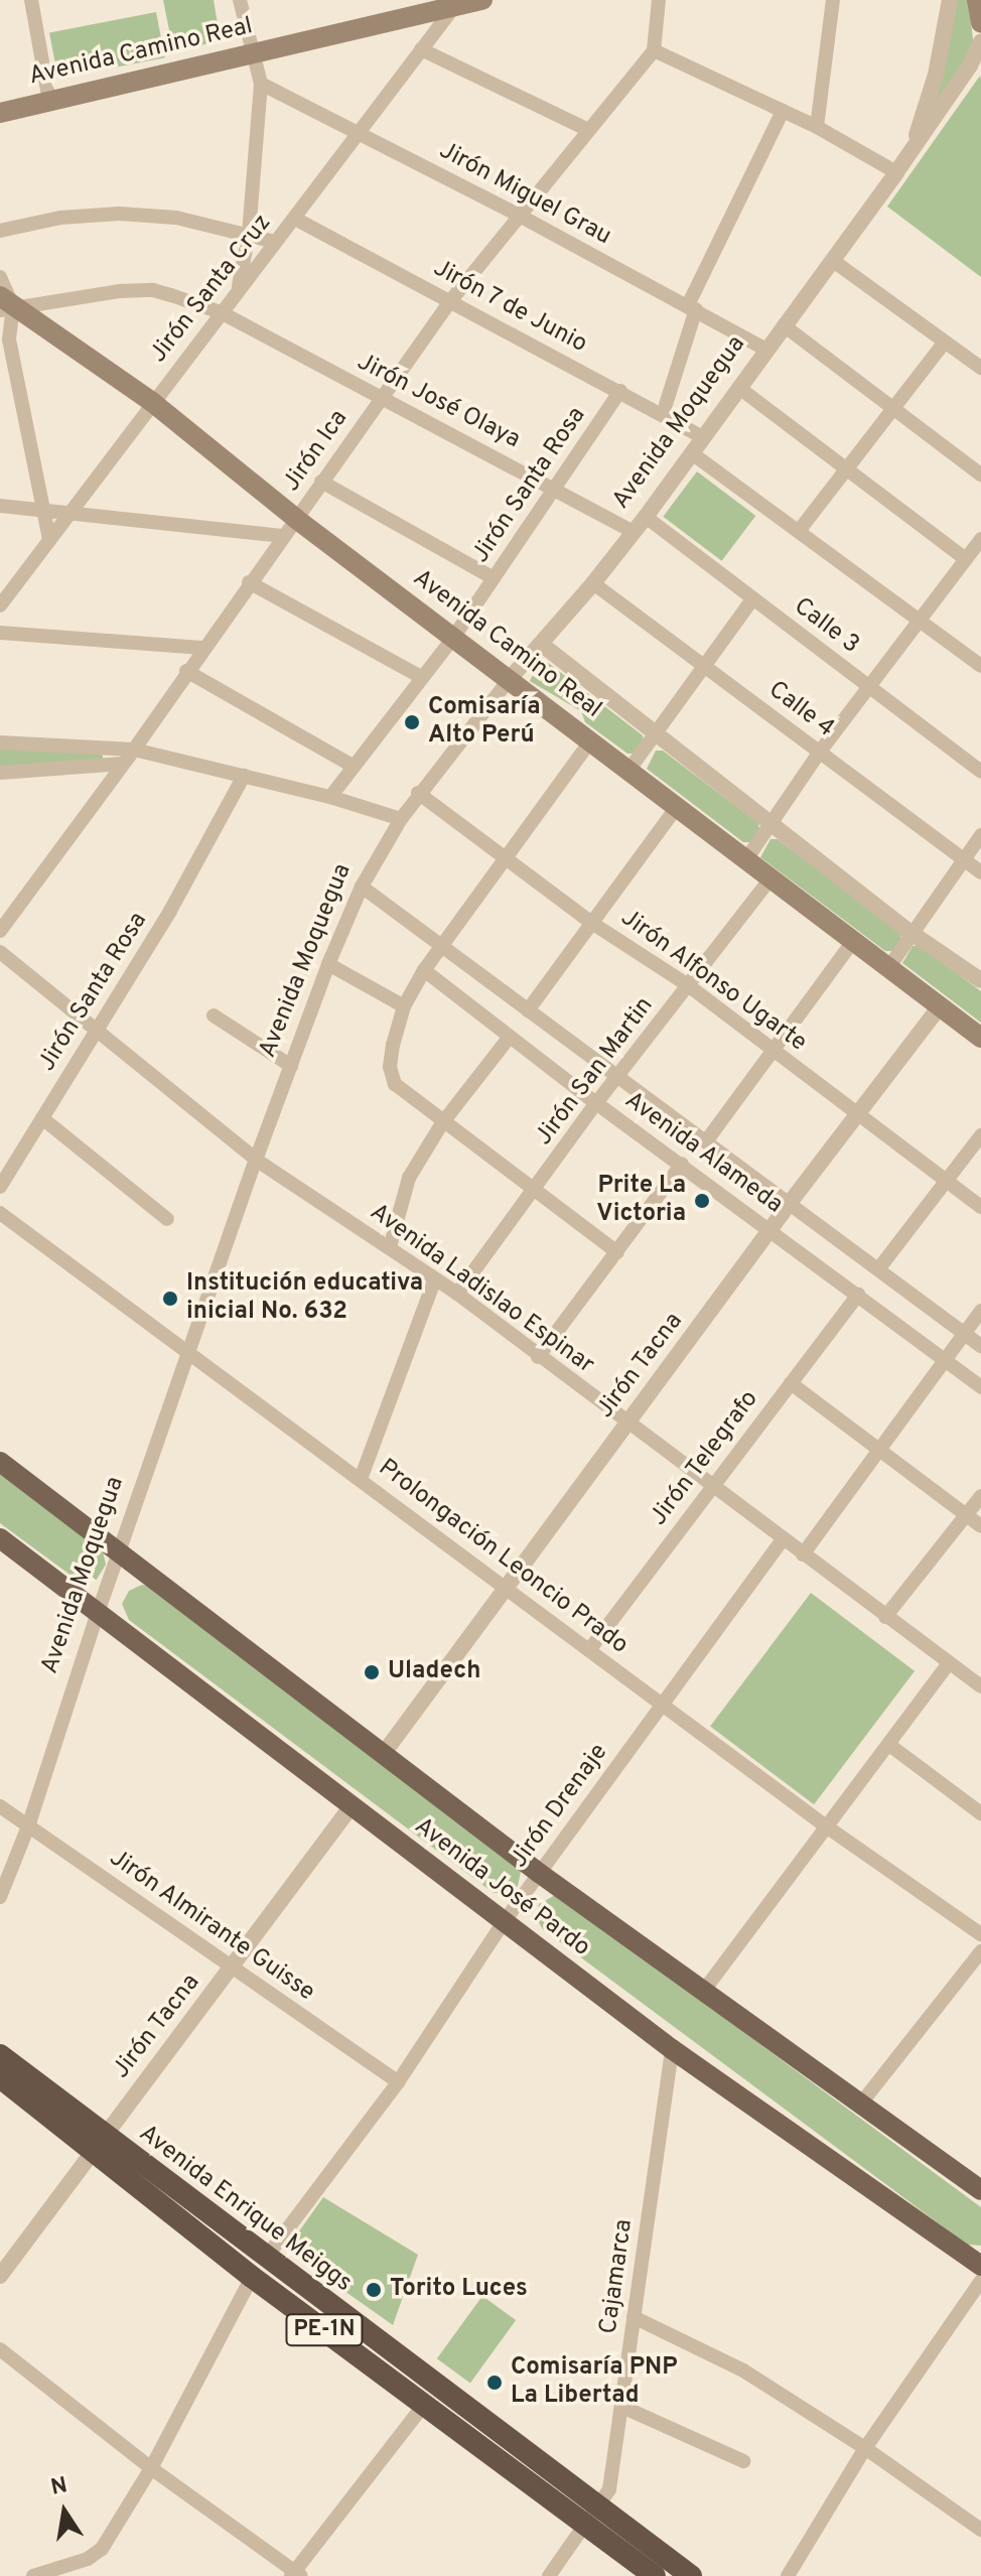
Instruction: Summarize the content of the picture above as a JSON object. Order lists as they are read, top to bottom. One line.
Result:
{"streets":{"highway":["Avenida Enrique Meiggs","PE-1N"],"main road":["Avenida Camino Real","Avenida José Pardo"],"street":["Jirón Miguel Grau","Jirón Santa Cruz","Jirón 7 de Junio","Jirón José Olaya","Avenida Moquegua","Jirón Ica","Jirón Santa Rosa","Calle 3","Calle 4","Jirón Alfonso Ugarte","Jirón San Martin","Avenida Alameda","Avenida Ladislao Espinar","Jirón Tacna","Jirón Telegrafo","Prolongación Leoncio Prado","Jirón Drenaje","Jirón Almirante Guisse","Cajamarca"]},"crossings":[["Avenida Camino Real","Jirón Santa Cruz"],["Avenida Camino Real","Jirón José Olaya"],["Avenida Camino Real","Avenida Moquegua"],["Avenida Camino Real","Jirón Ica"],["Avenida Camino Real","Jirón Santa Rosa"],["Avenida Camino Real","Jirón San Martin"],["Avenida Camino Real","Jirón Tacna"],["Jirón Miguel Grau","Jirón Santa Cruz"],["Jirón Miguel Grau","Avenida Moquegua"],["Jirón Miguel Grau","Jirón Ica"],["Jirón Santa Cruz","Jirón 7 de Junio"],["Jirón Santa Cruz","Jirón José Olaya"],["Jirón 7 de Junio","Avenida Moquegua"],["Jirón 7 de Junio","Jirón Ica"],["Jirón 7 de Junio","Jirón Santa Rosa"],["Jirón José Olaya","Avenida Moquegua"],["Jirón José Olaya","Jirón Ica"],["Jirón José Olaya","Jirón Santa Rosa"],["Avenida Moquegua","Calle 3"],["Avenida Moquegua","Calle 4"],["Avenida Moquegua","Jirón Alfonso Ugarte"],["Avenida Moquegua","Avenida Alameda"],["Avenida Moquegua","Avenida Ladislao Espinar"],["Avenida Moquegua","Prolongación Leoncio Prado"],["Avenida Moquegua","Avenida José Pardo"],["Avenida Moquegua","Jirón Almirante Guisse"],["Jirón Santa Rosa","Avenida Ladislao Espinar"],["Jirón Alfonso Ugarte","Jirón San Martin"],["Jirón Alfonso Ugarte","Jirón Tacna"],["Jirón San Martin","Avenida Alameda"],["Jirón San Martin","Avenida Ladislao Espinar"],["Avenida Alameda","Jirón Tacna"],["Avenida Alameda","Jirón Telegrafo"],["Avenida Ladislao Espinar","Jirón Tacna"],["Avenida Ladislao Espinar","Jirón Telegrafo"],["Avenida Ladislao Espinar","Jirón Drenaje"],["Jirón Tacna","Prolongación Leoncio Prado"],["Jirón Tacna","Avenida José Pardo"],["Jirón Tacna","Jirón Almirante Guisse"],["Jirón Tacna","Avenida Enrique Meiggs"],["Jirón Telegrafo","Prolongación Leoncio Prado"],["Prolongación Leoncio Prado","Jirón Drenaje"],["Jirón Drenaje","Avenida José Pardo"],["Jirón Drenaje","Jirón Almirante Guisse"],["Jirón Drenaje","Avenida Enrique Meiggs"],["Avenida José Pardo","Cajamarca"],["Avenida Enrique Meiggs","Cajamarca"]],"places":["Comisaría Alto Perú","Prite La Victoria","Institución educativa inicial No. 632","Uladech","Torito Luces","Comisaría PNP La Libertad"],"north":"top"}
